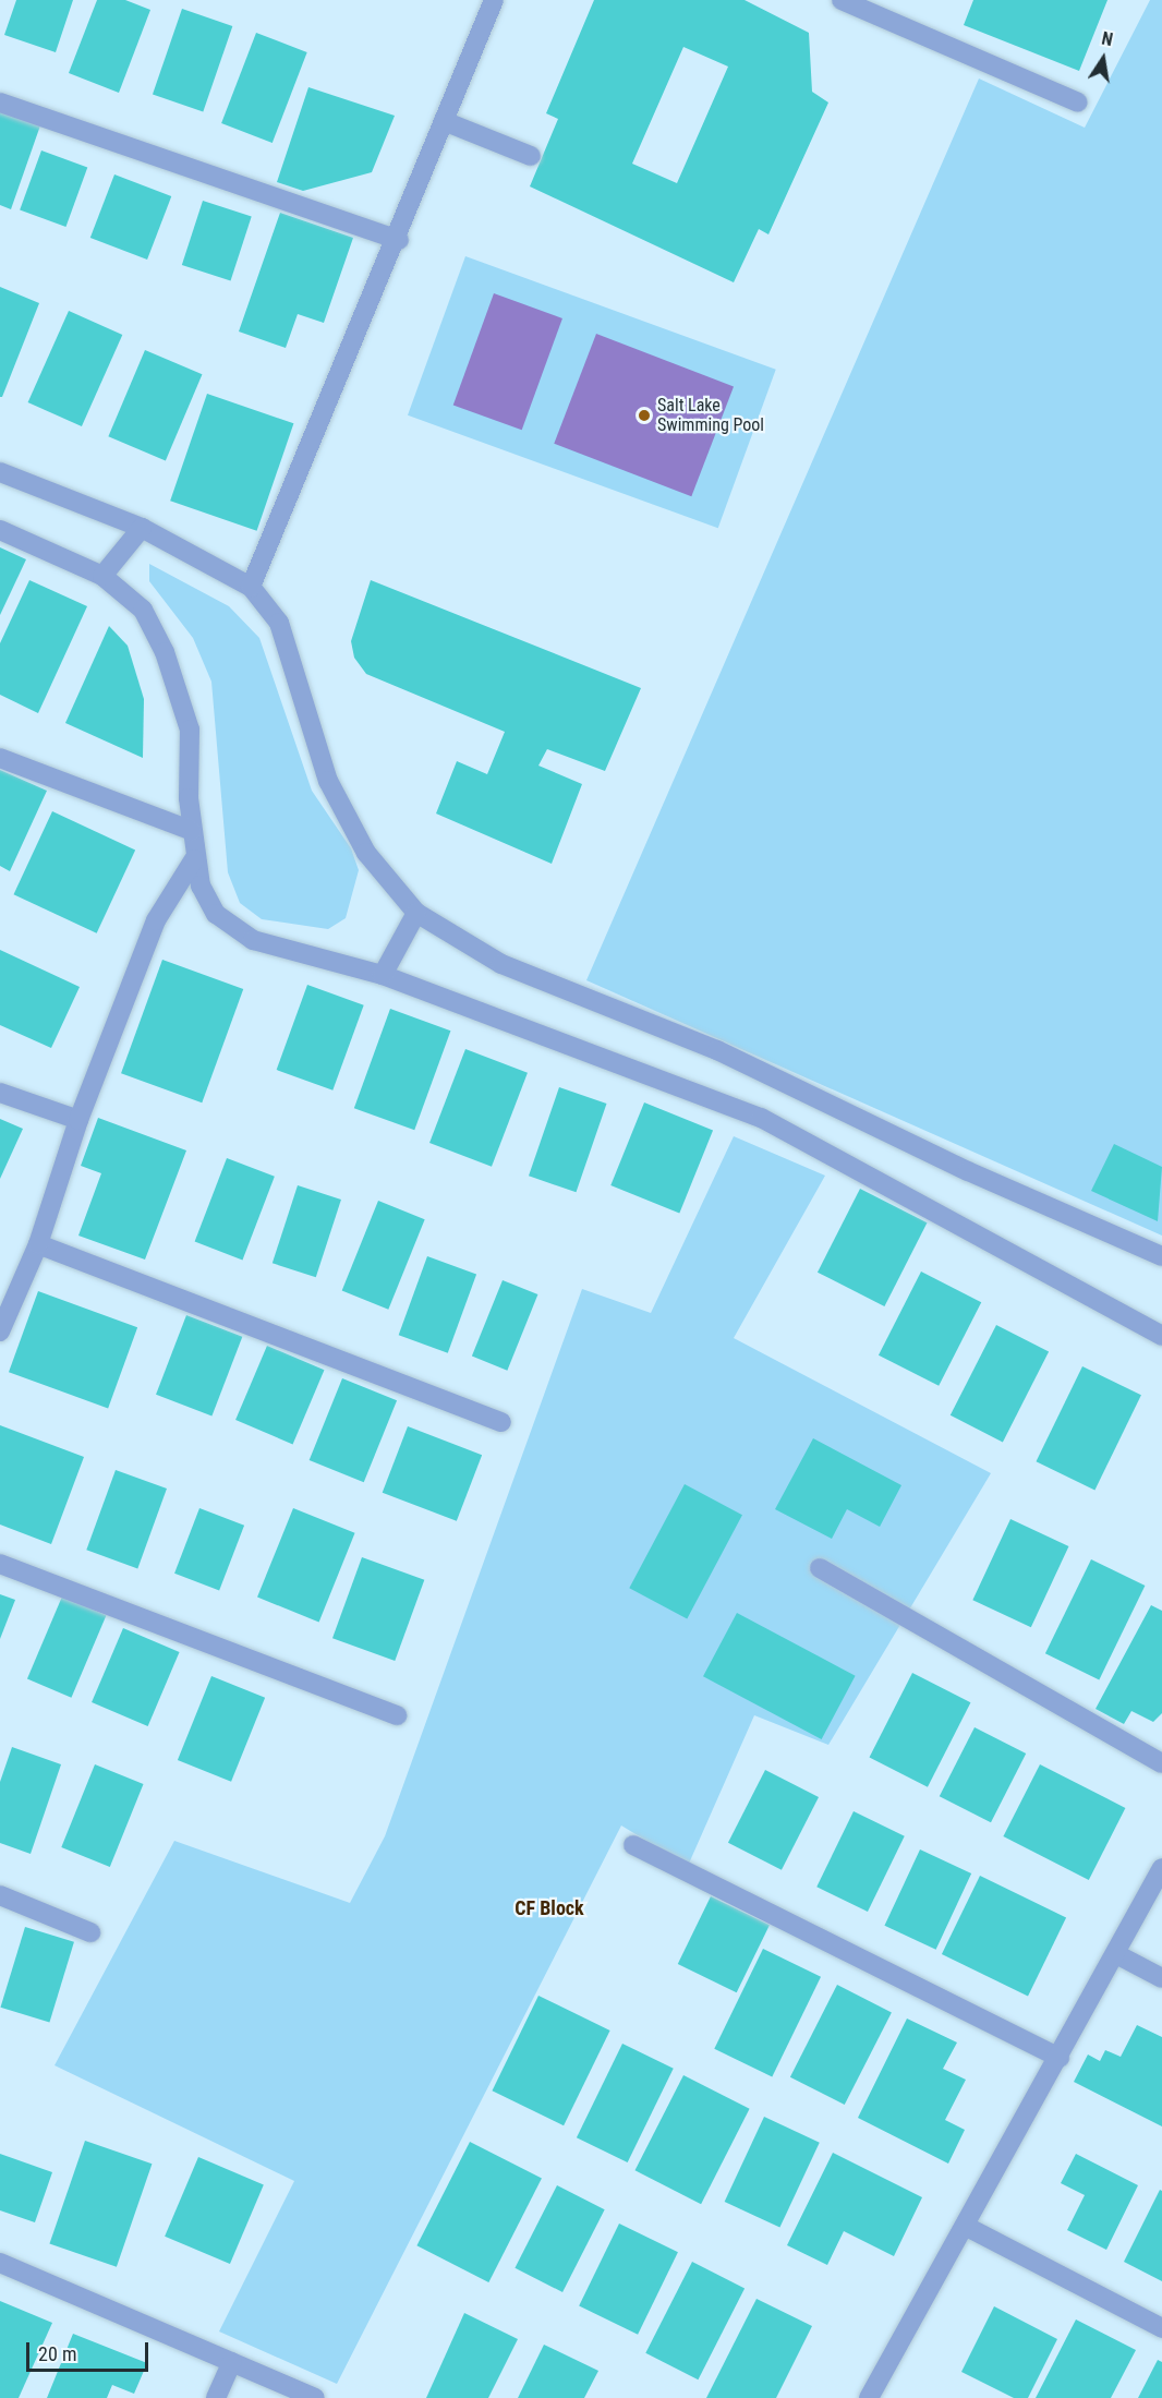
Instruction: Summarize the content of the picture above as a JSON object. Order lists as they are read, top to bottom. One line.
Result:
{"districts":["CF Block"],"places":["Salt Lake Swimming Pool"],"scale_bar":"20 m","north":"top"}
